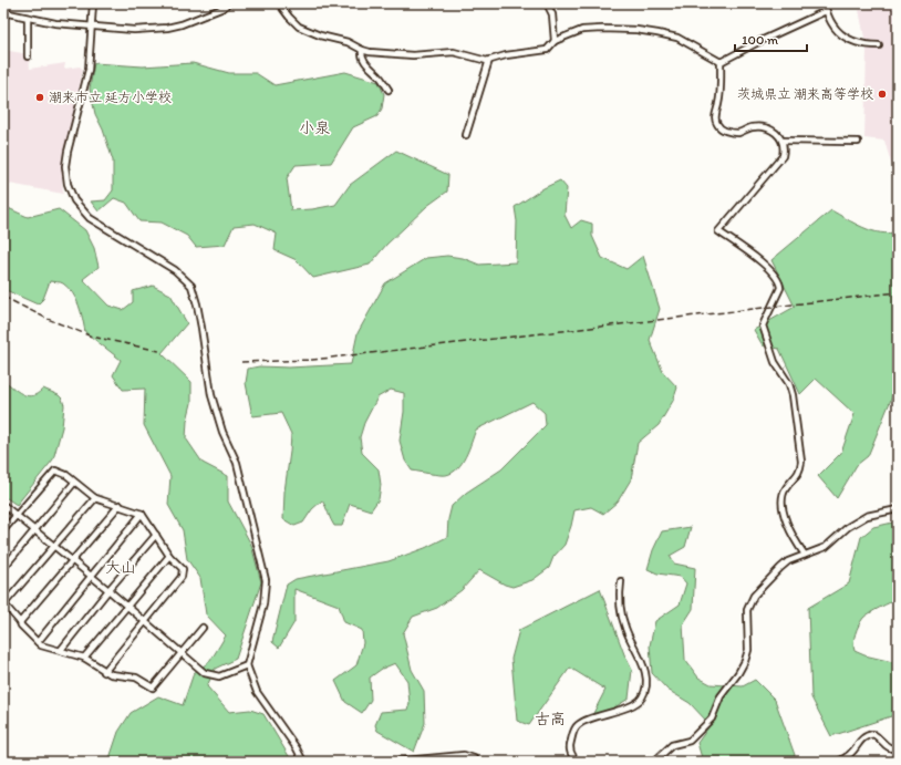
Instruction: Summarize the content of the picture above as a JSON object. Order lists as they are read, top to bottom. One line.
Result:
{"districts":["小泉","大山","古高"],"places":["茨城県立 潮来高等学校","潮来市立 延方小学校"],"scale_bar":"100 m"}
